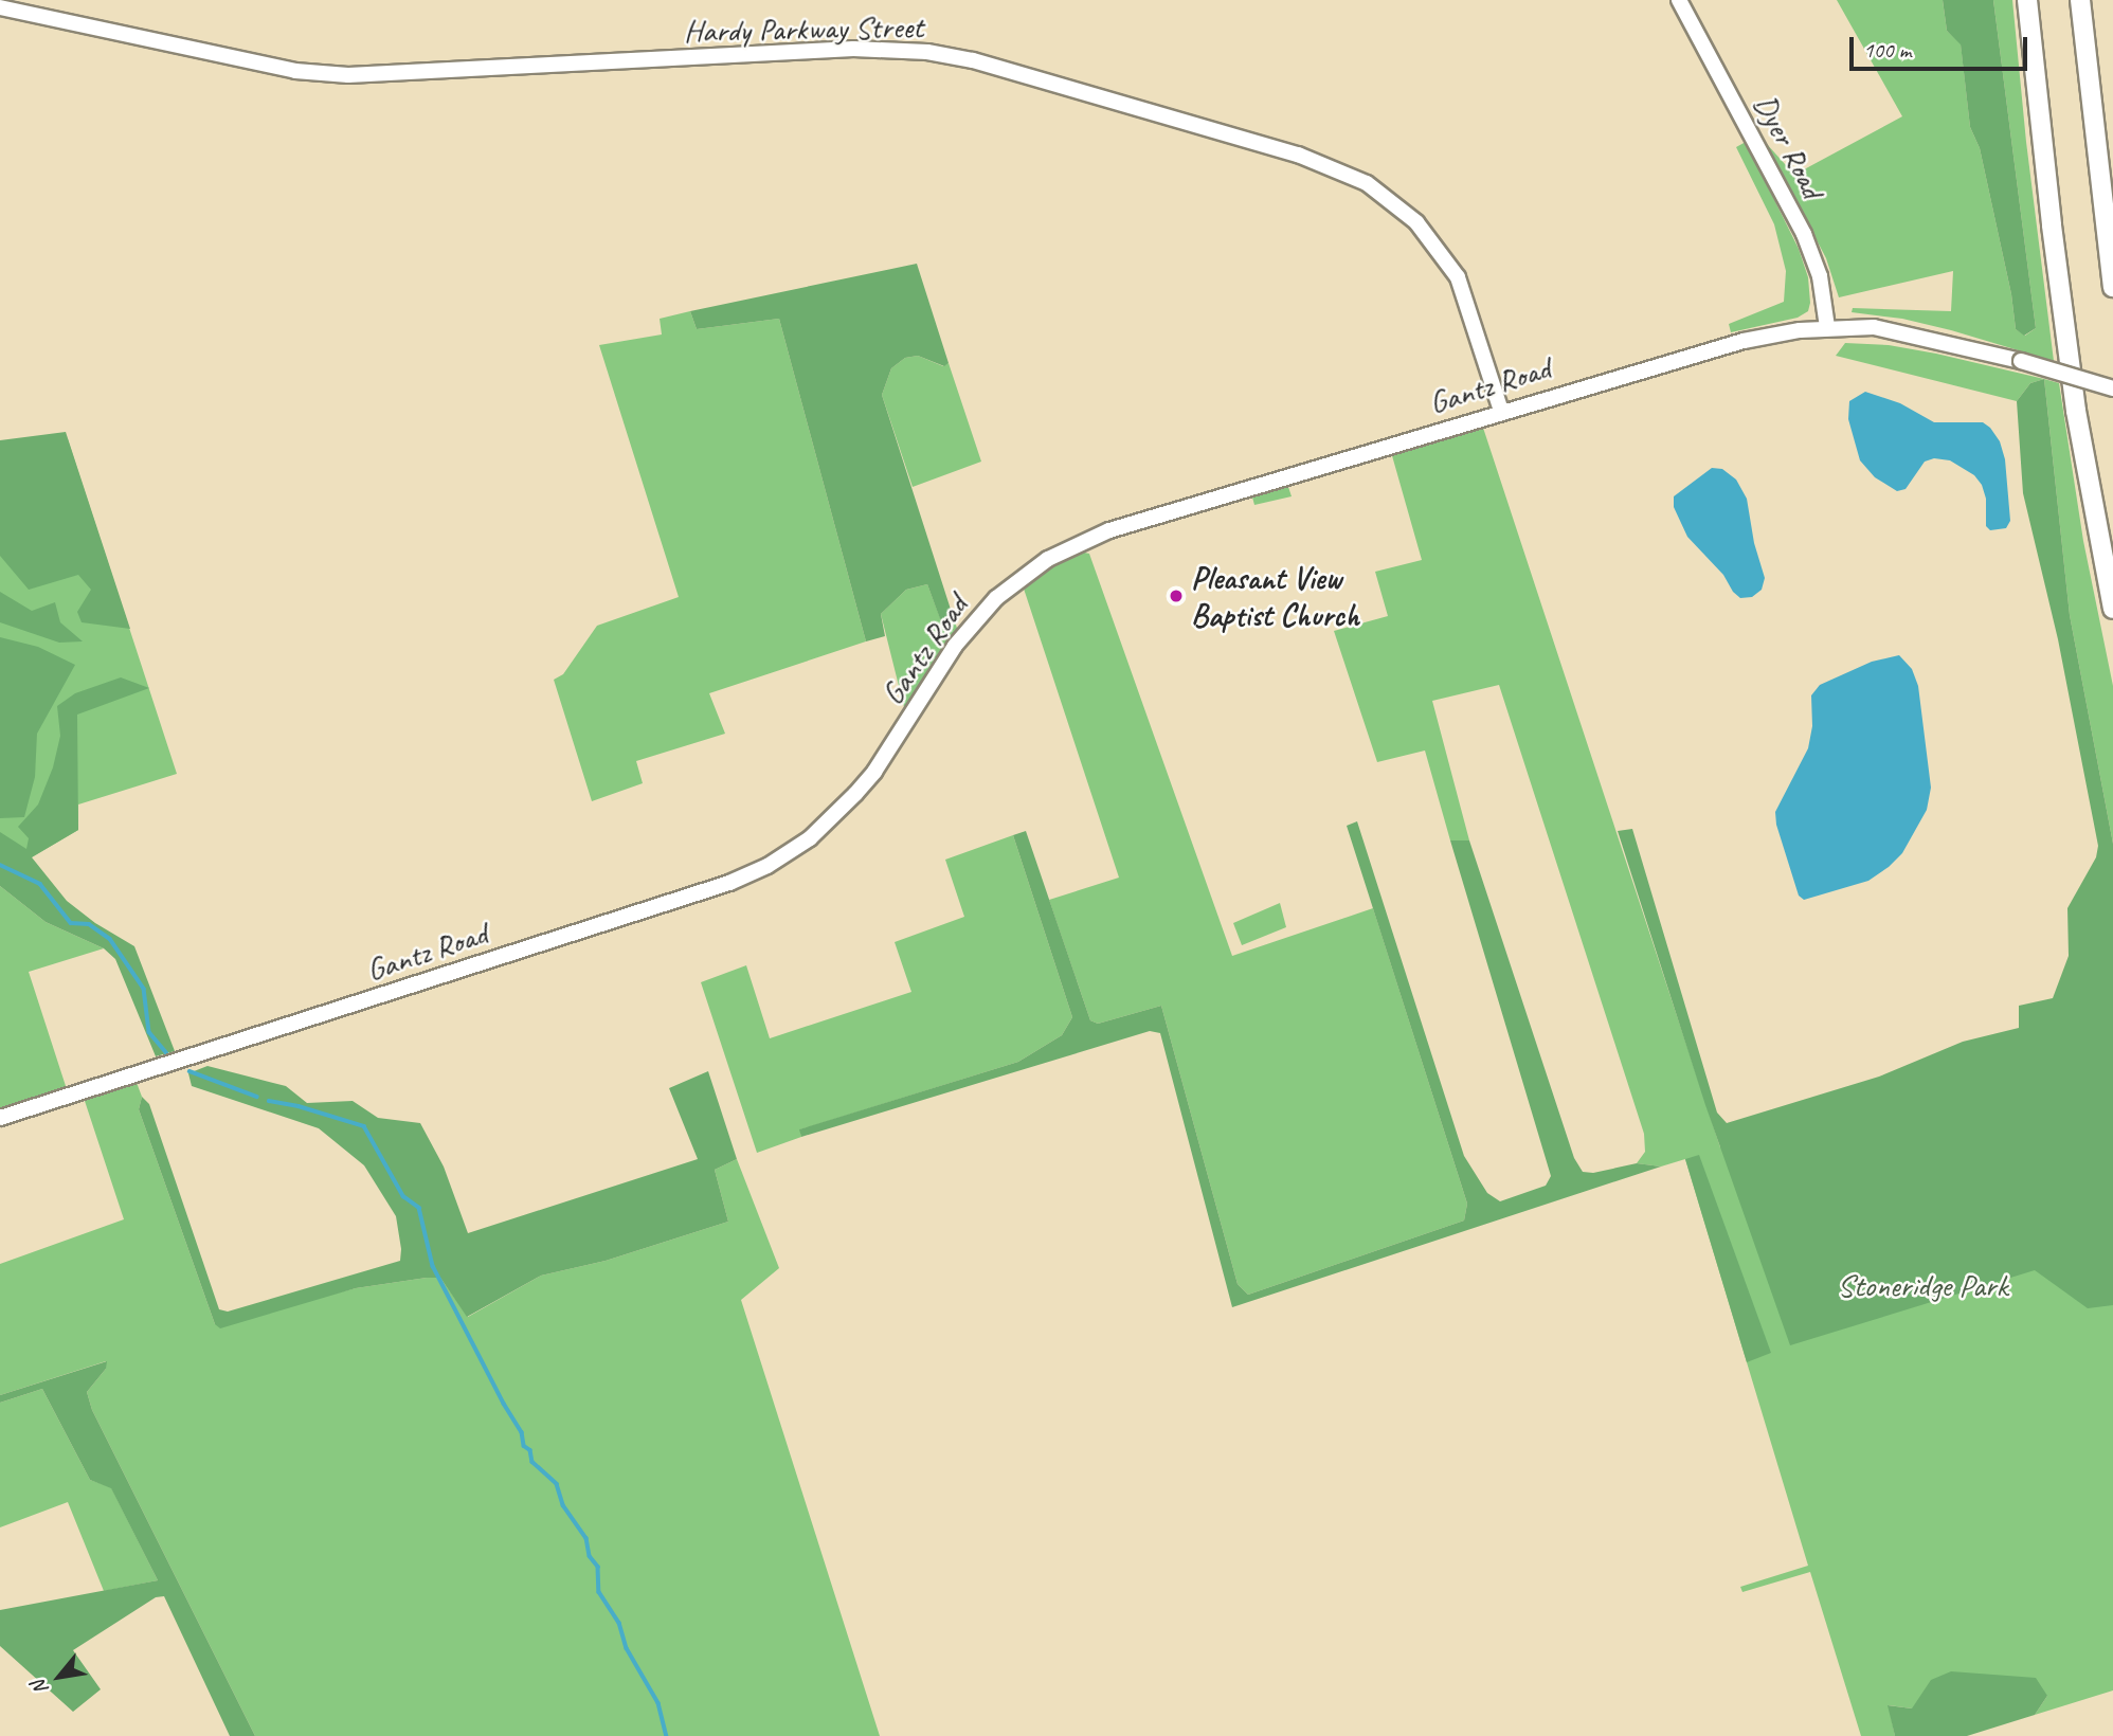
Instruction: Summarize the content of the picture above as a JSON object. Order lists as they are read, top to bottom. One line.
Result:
{"streets":{"main road":["Hardy Parkway Street","Dyer Road","Gantz Road"]},"crossings":[["Hardy Parkway Street","Gantz Road"],["Dyer Road","Gantz Road"]],"parks":["Stoneridge Park"],"places":["Pleasant View Baptist Church"],"scale_bar":"100 m","north":"bottom left"}
